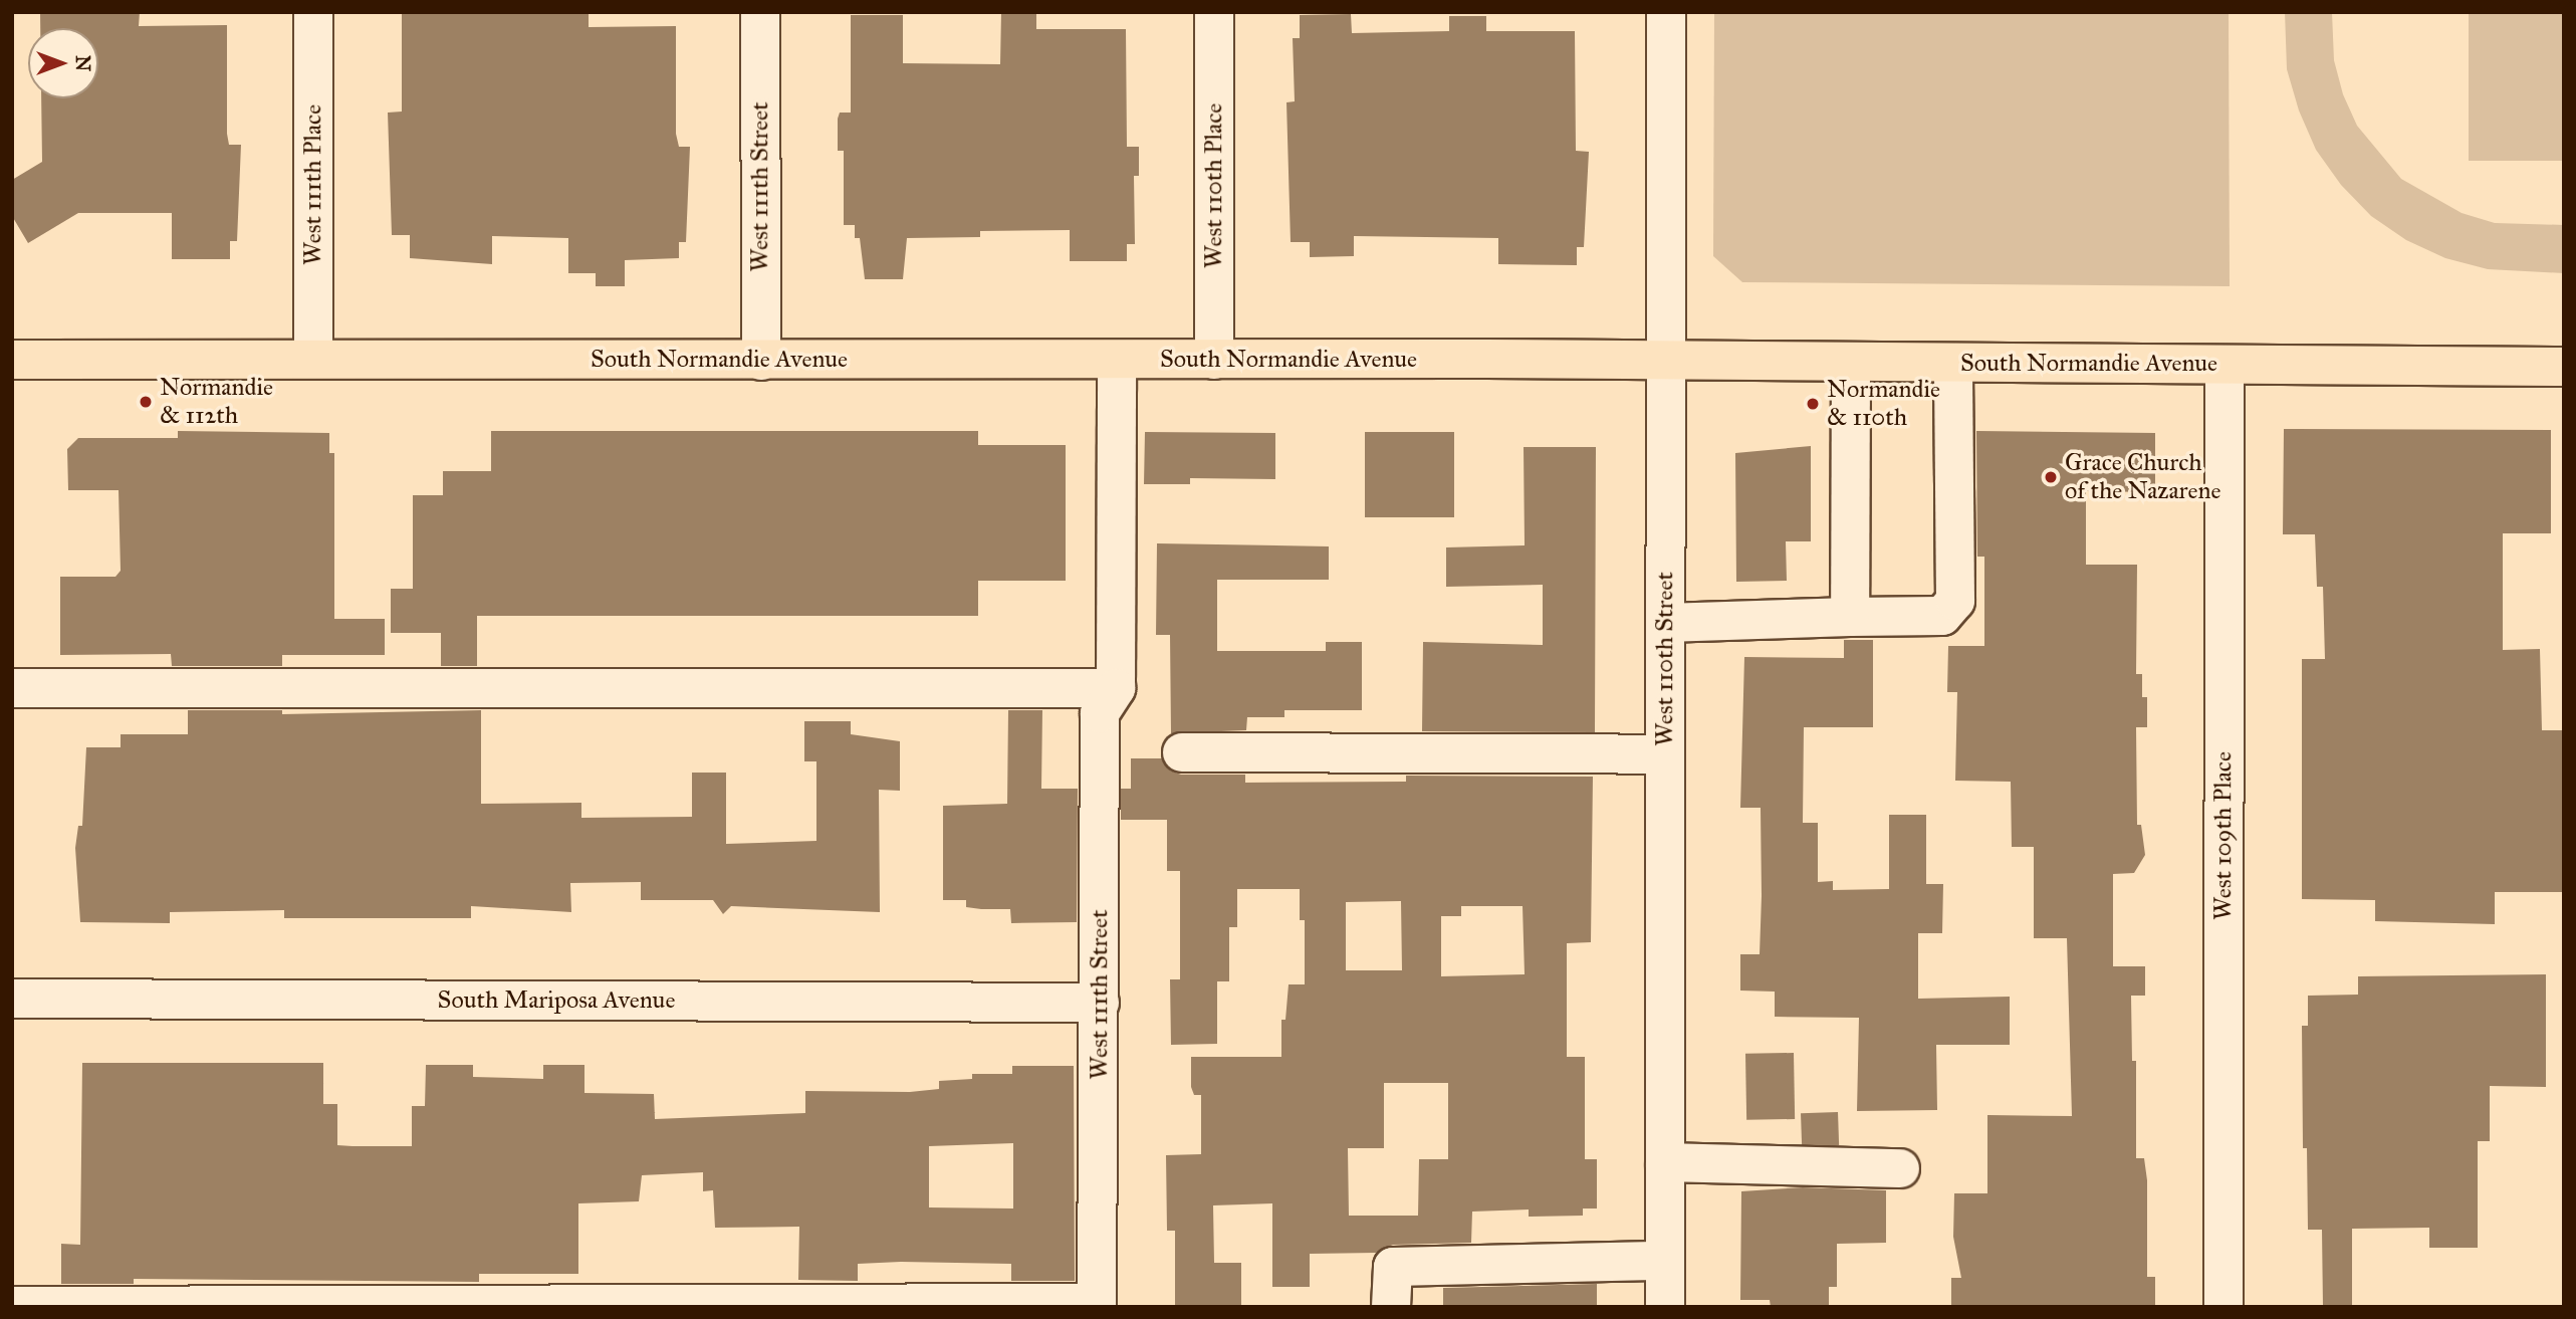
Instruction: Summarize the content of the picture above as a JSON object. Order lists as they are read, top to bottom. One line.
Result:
{"streets":{"main road":["South Normandie Avenue"],"street":["West 111th Place","West 110th Place","West 111th Street","West 110th Street","West 109th Place","South Mariposa Avenue"]},"crossings":[["West 111th Place","South Normandie Avenue"],["West 110th Place","South Normandie Avenue"],["West 111th Street","South Normandie Avenue"],["West 111th Street","South Mariposa Avenue"],["South Normandie Avenue","West 110th Street"],["South Normandie Avenue","West 109th Place"]],"places":["Normandie & 112th","Normandie & 110th","Grace Church of the Nazarene"],"north":"right"}
